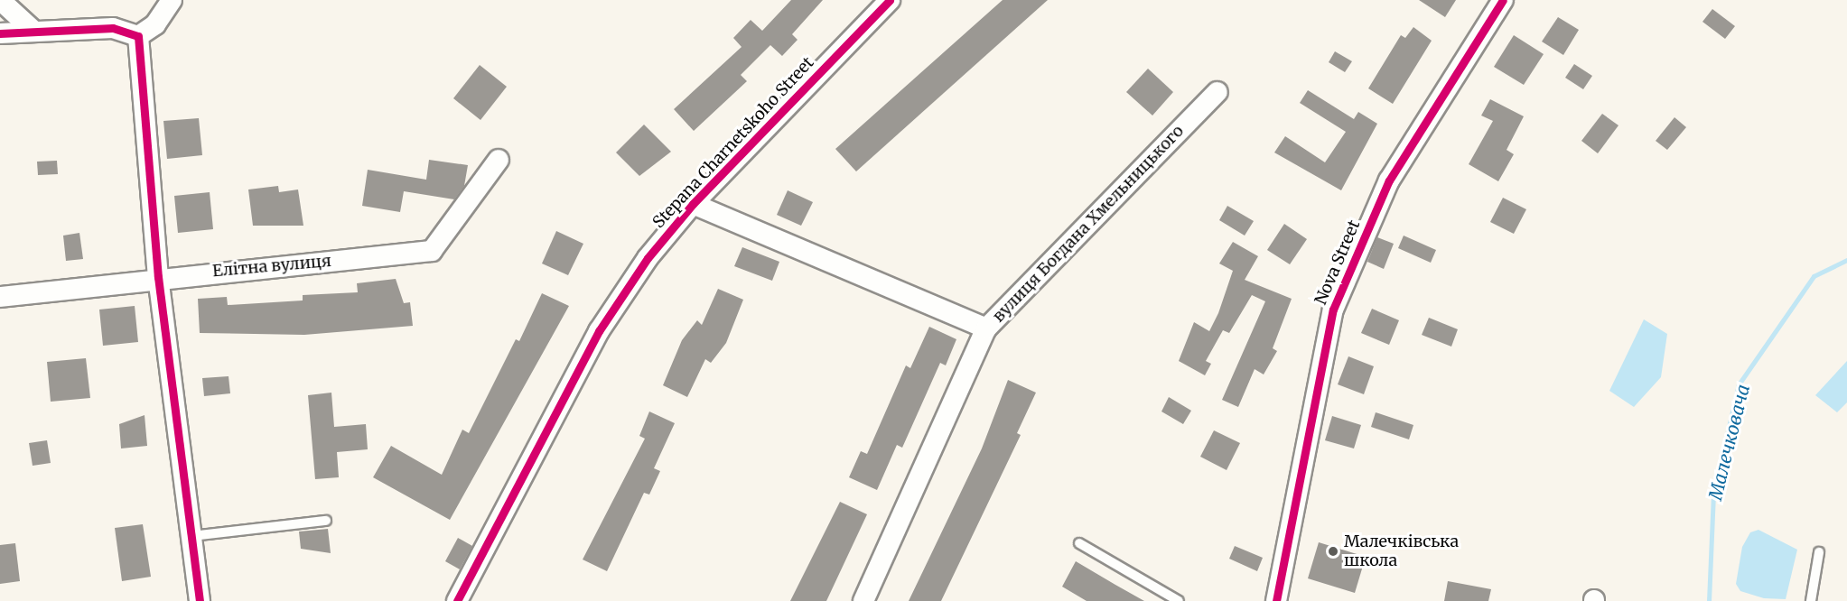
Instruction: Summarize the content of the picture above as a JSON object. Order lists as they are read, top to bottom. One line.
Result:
{"streets":{"street":["Stepana Charnetskoho Street","вулиця Богдана Хмельницького","Nova Street","Елітна вулиця"]},"water":["Малечковача"],"places":["Малечківська школа"]}
